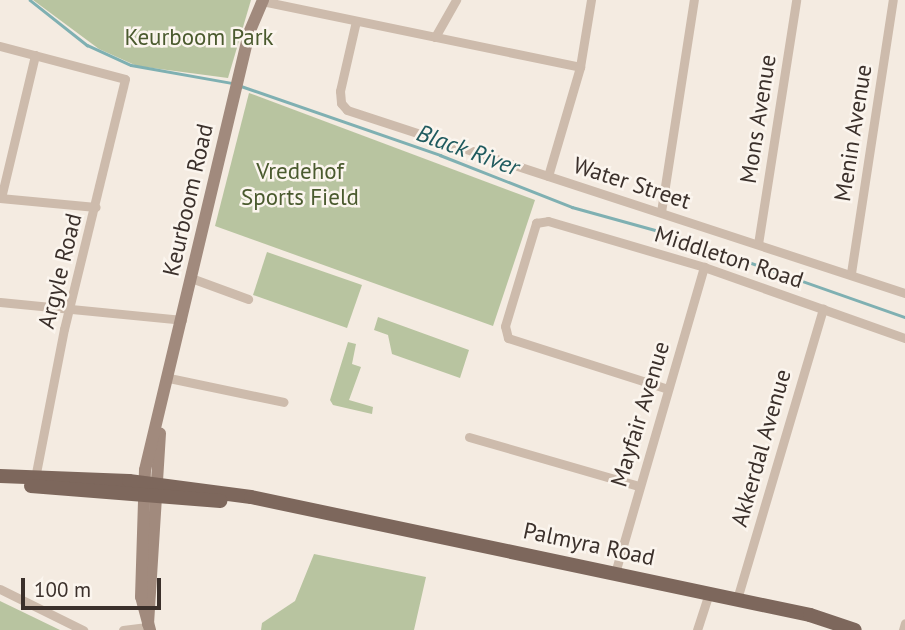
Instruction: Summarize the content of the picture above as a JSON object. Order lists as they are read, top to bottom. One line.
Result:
{"streets":{"main road":["Keurboom Road","Palmyra Road"],"street":["Mons Avenue","Menin Avenue","Water Street","Middleton Road","Argyle Road","Mayfair Avenue","Akkerdal Avenue"]},"crossings":[["Mons Avenue","Water Street"],["Menin Avenue","Water Street"],["Keurboom Road","Palmyra Road"],["Middleton Road","Mayfair Avenue"],["Middleton Road","Akkerdal Avenue"],["Mayfair Avenue","Palmyra Road"],["Akkerdal Avenue","Palmyra Road"]],"water":["Black River"],"parks":["Keurboom Park","Vredehof Sports Field"],"scale_bar":"100 m"}
